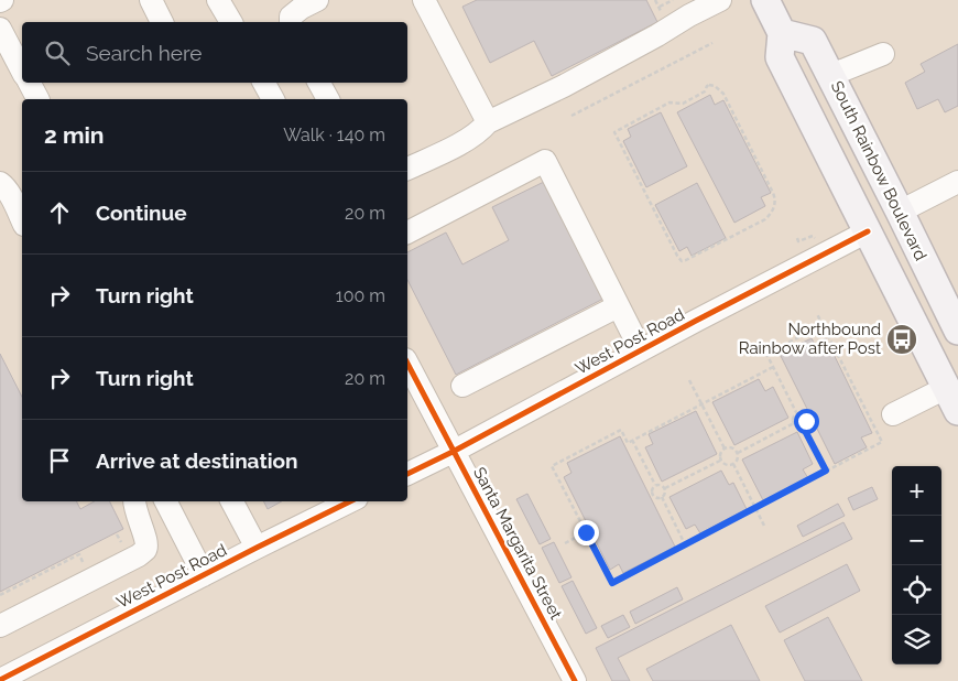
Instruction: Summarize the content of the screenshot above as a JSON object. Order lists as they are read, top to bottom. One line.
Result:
{"streets":{"main road":["South Rainbow Boulevard"],"street":["West Post Road","Santa Margarita Street"]},"crossings":[["West Post Road","Santa Margarita Street"]],"places":{"bus stop":["Northbound Rainbow after Post"]},"page":{"search":"Search here","heading":["2 min","Walk · 140 m"],"list":[["Continue","20 m"],["Turn right","100 m"],["Turn right","20 m"],"Arrive at destination"],"map_buttons":["+","−"]}}
